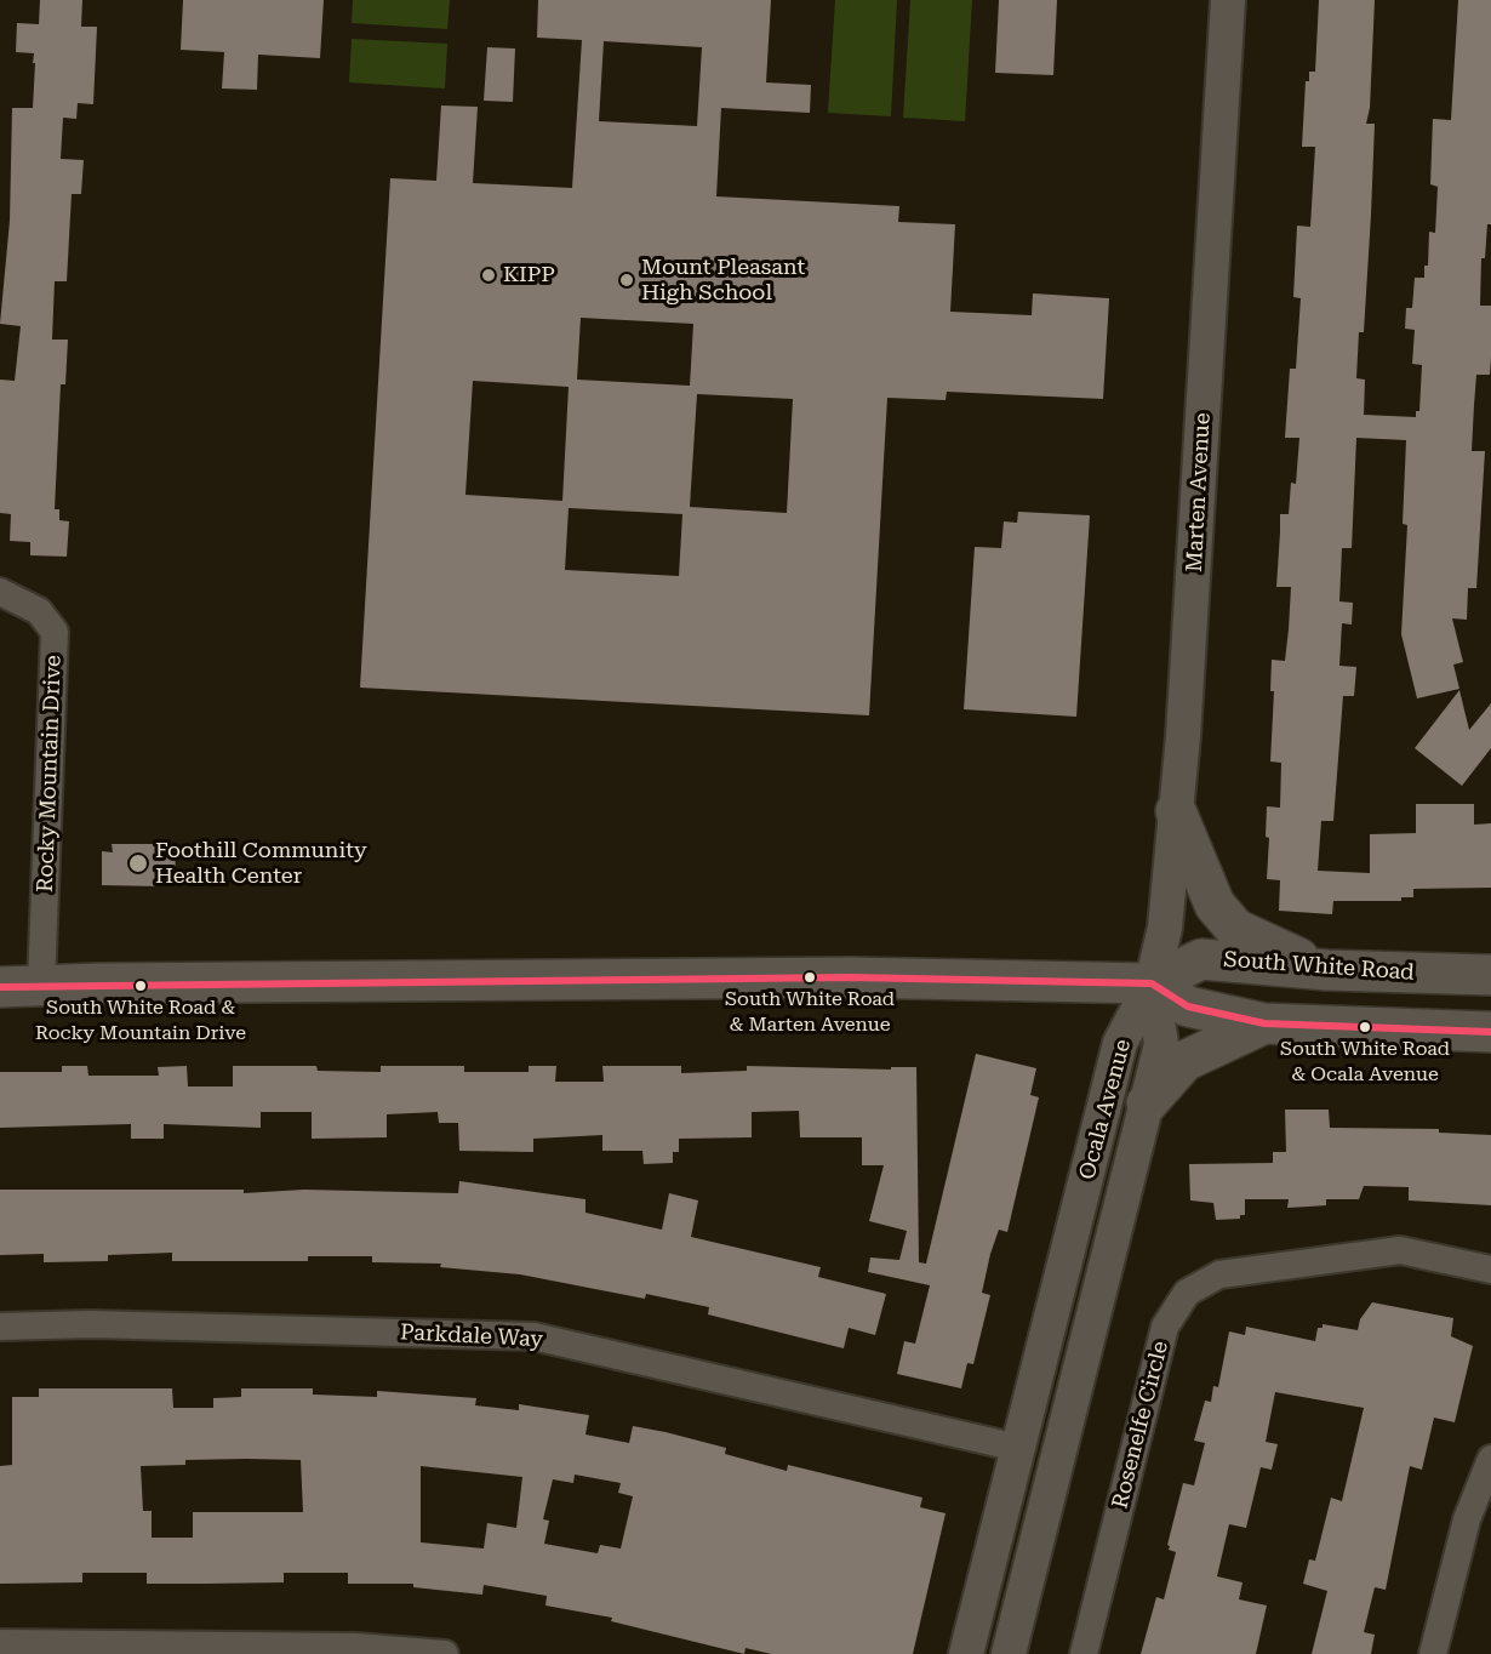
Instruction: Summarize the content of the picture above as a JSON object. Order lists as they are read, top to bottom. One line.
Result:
{"streets":{"main road":["South White Road"],"street":["Marten Avenue","Rocky Mountain Drive","Ocala Avenue","Parkdale Way","Rosenelfe Circle"]},"crossings":[["Marten Avenue","South White Road"],["Marten Avenue","Ocala Avenue"],["Rocky Mountain Drive","South White Road"],["South White Road","Ocala Avenue"],["Ocala Avenue","Parkdale Way"]],"places":["KIPP","Mount Pleasant High School","Foothill Community Health Center","South White Road & Marten Avenue","South White Road & Rocky Mountain Drive","South White Road & Ocala Avenue"]}
